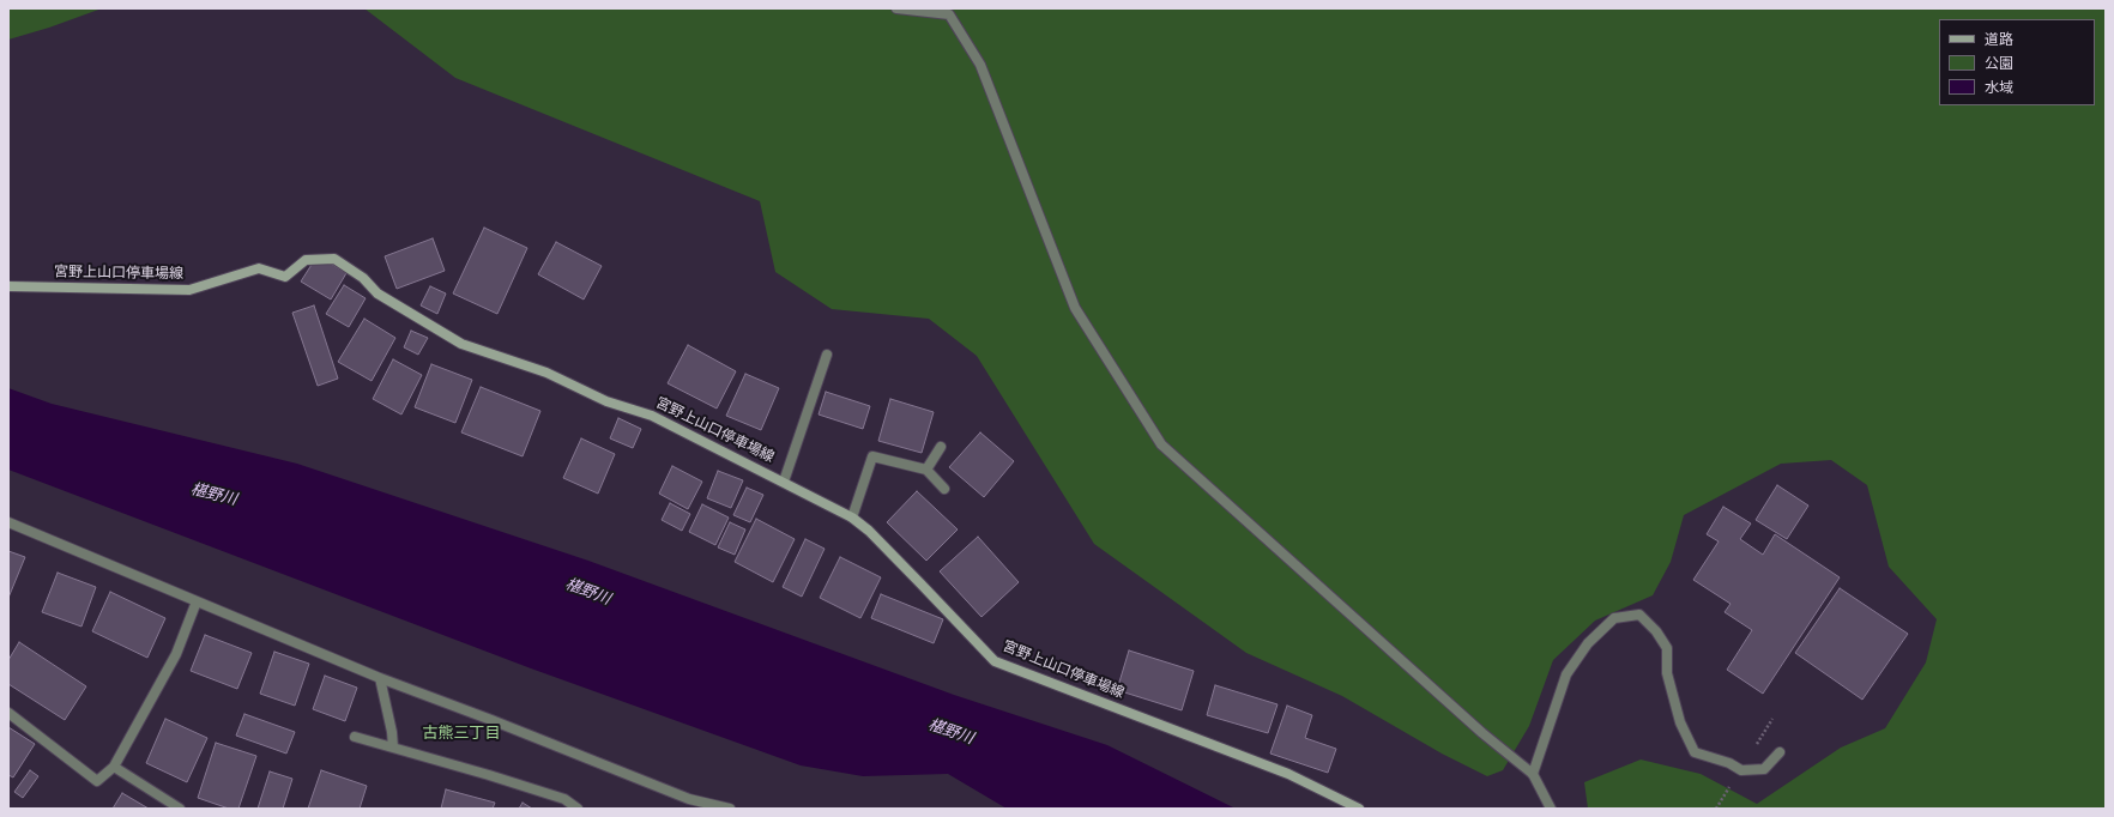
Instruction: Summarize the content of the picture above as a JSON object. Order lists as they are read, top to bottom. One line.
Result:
{"streets":{"main road":["宮野上山口停車場線"]},"districts":["古熊三丁目"],"water":["椹野川"],"legend":["道路","公園","水域"]}
